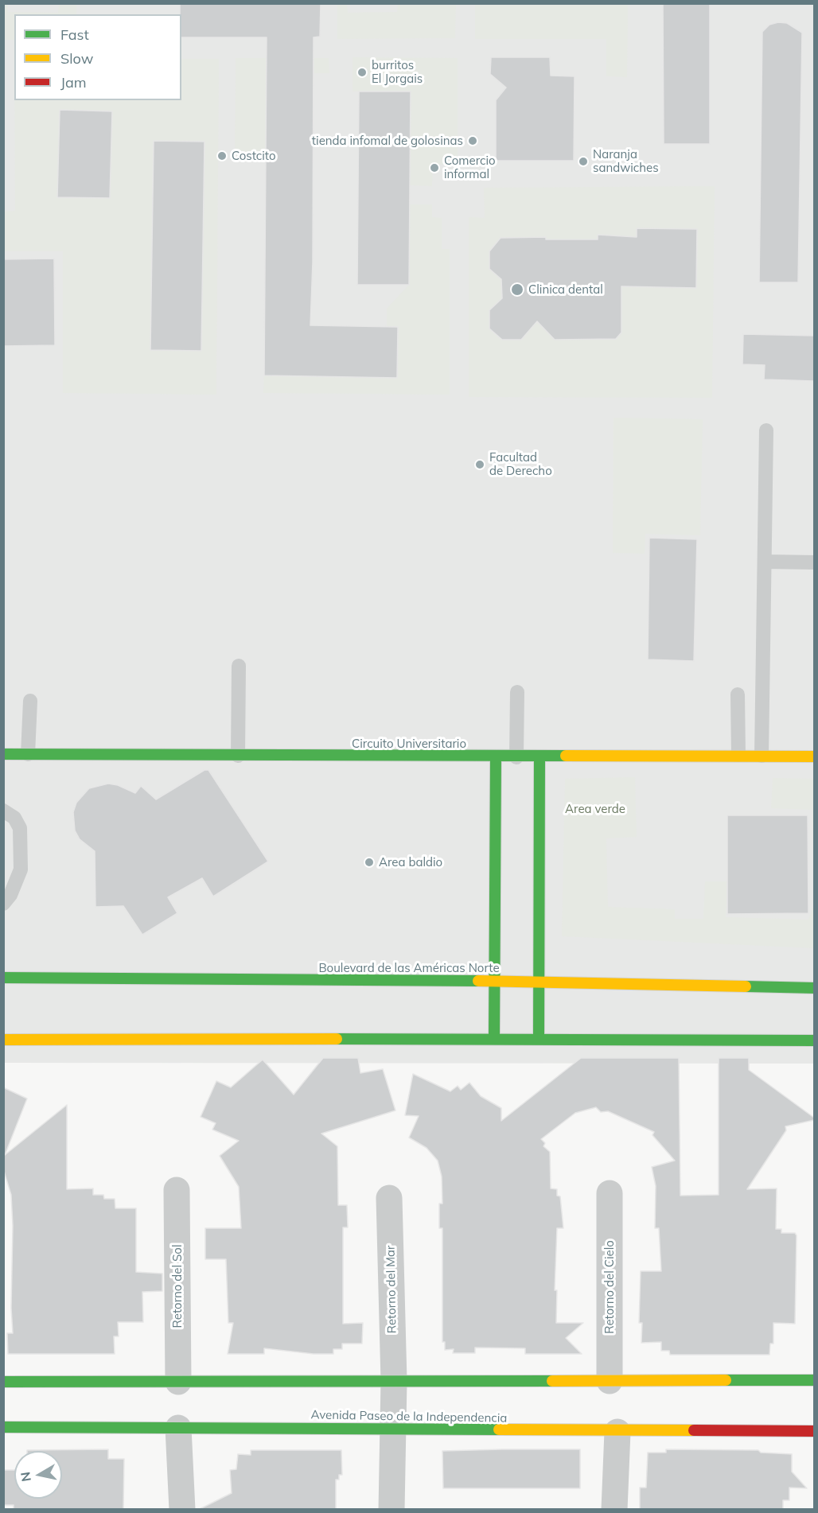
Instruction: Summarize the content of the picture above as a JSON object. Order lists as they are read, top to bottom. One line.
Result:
{"streets":{"street":["Circuito Universitario","Boulevard de las Américas Norte","Retorno del Sol","Retorno del Cielo","Retorno del Mar","Avenida Paseo de la Independencia"]},"crossings":[["Retorno del Mar","Avenida Paseo de la Independencia"]],"parks":["Area verde"],"places":["burritos El Jorgais","tienda infomal de golosinas","Costcito","Naranja sandwiches","Comercio informal","Clinica dental","Facultad de Derecho","Area baldio"],"legend":["Fast","Slow","Jam"],"north":"left"}
